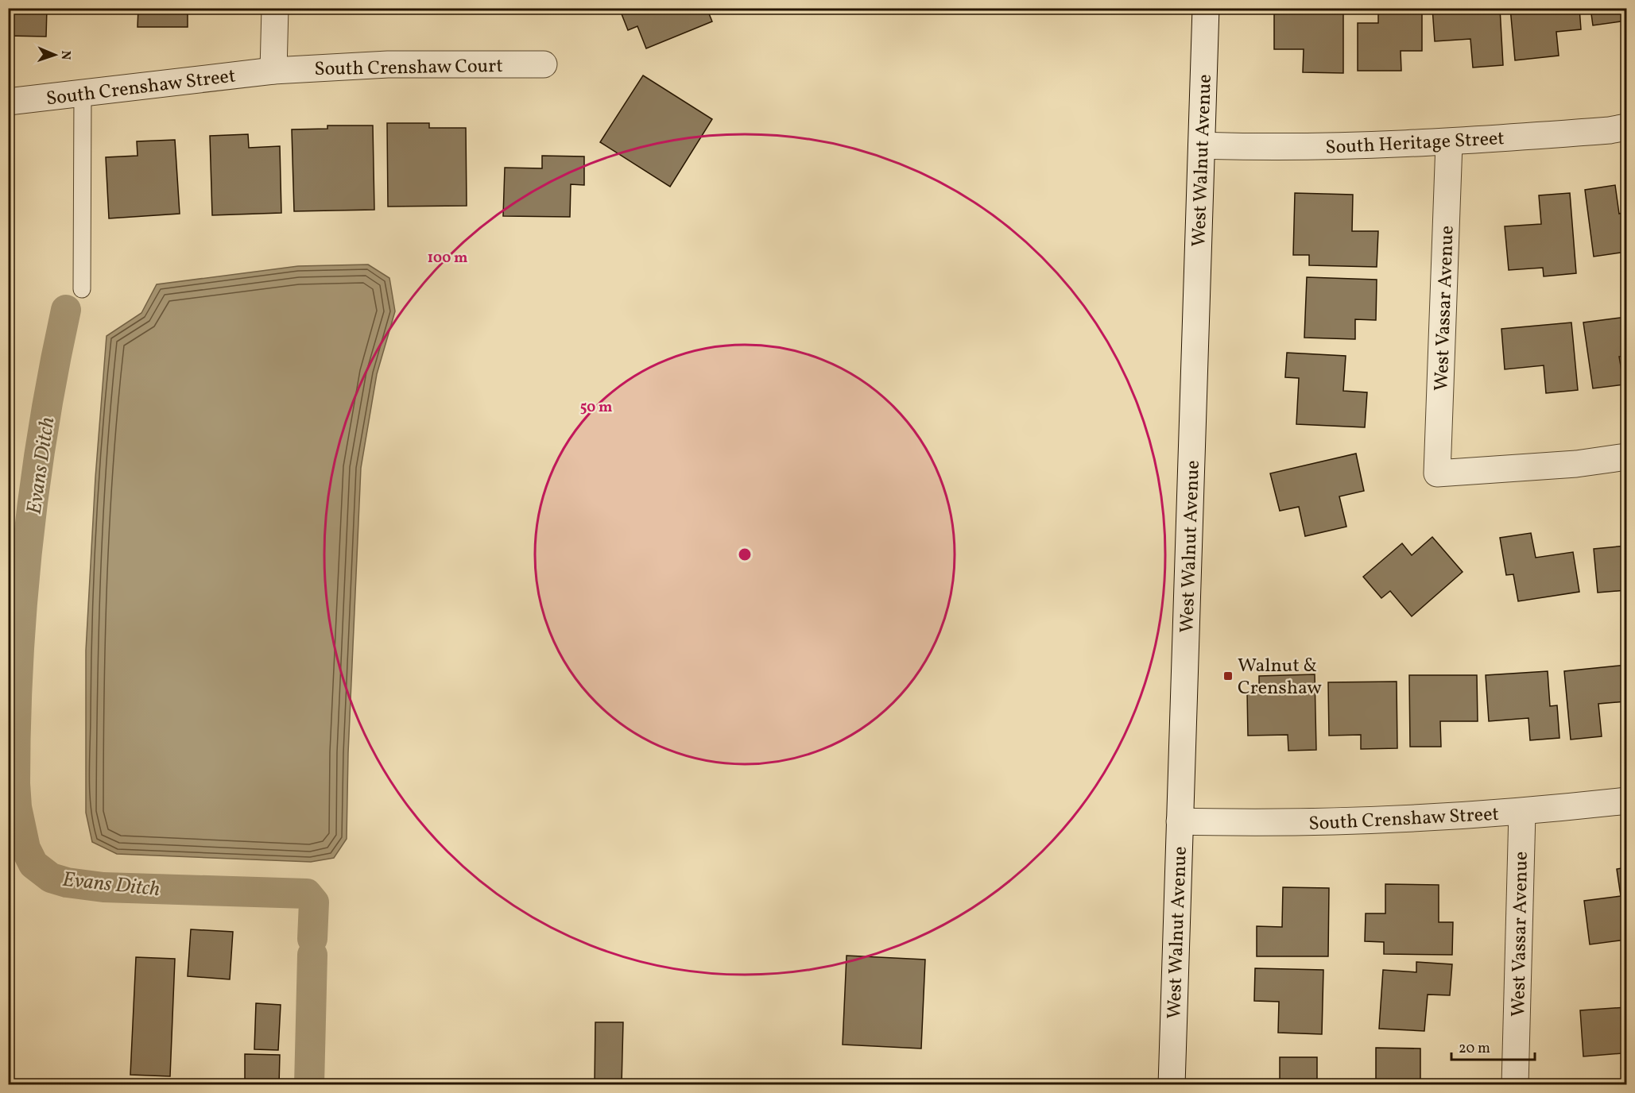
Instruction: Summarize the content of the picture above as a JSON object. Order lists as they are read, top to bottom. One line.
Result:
{"streets":{"street":["South Crenshaw Court","South Crenshaw Street","South Heritage Street","West Walnut Avenue","West Vassar Avenue"]},"crossings":[["South Crenshaw Court","South Crenshaw Street"],["South Crenshaw Street","West Walnut Avenue"],["South Crenshaw Street","West Vassar Avenue"],["South Heritage Street","West Walnut Avenue"],["South Heritage Street","West Vassar Avenue"]],"water":["Evans Ditch"],"places":{"transit":["Walnut & Crenshaw"]},"scale_bar":"20 m","north":"right","rings":["100 m","50 m"]}
